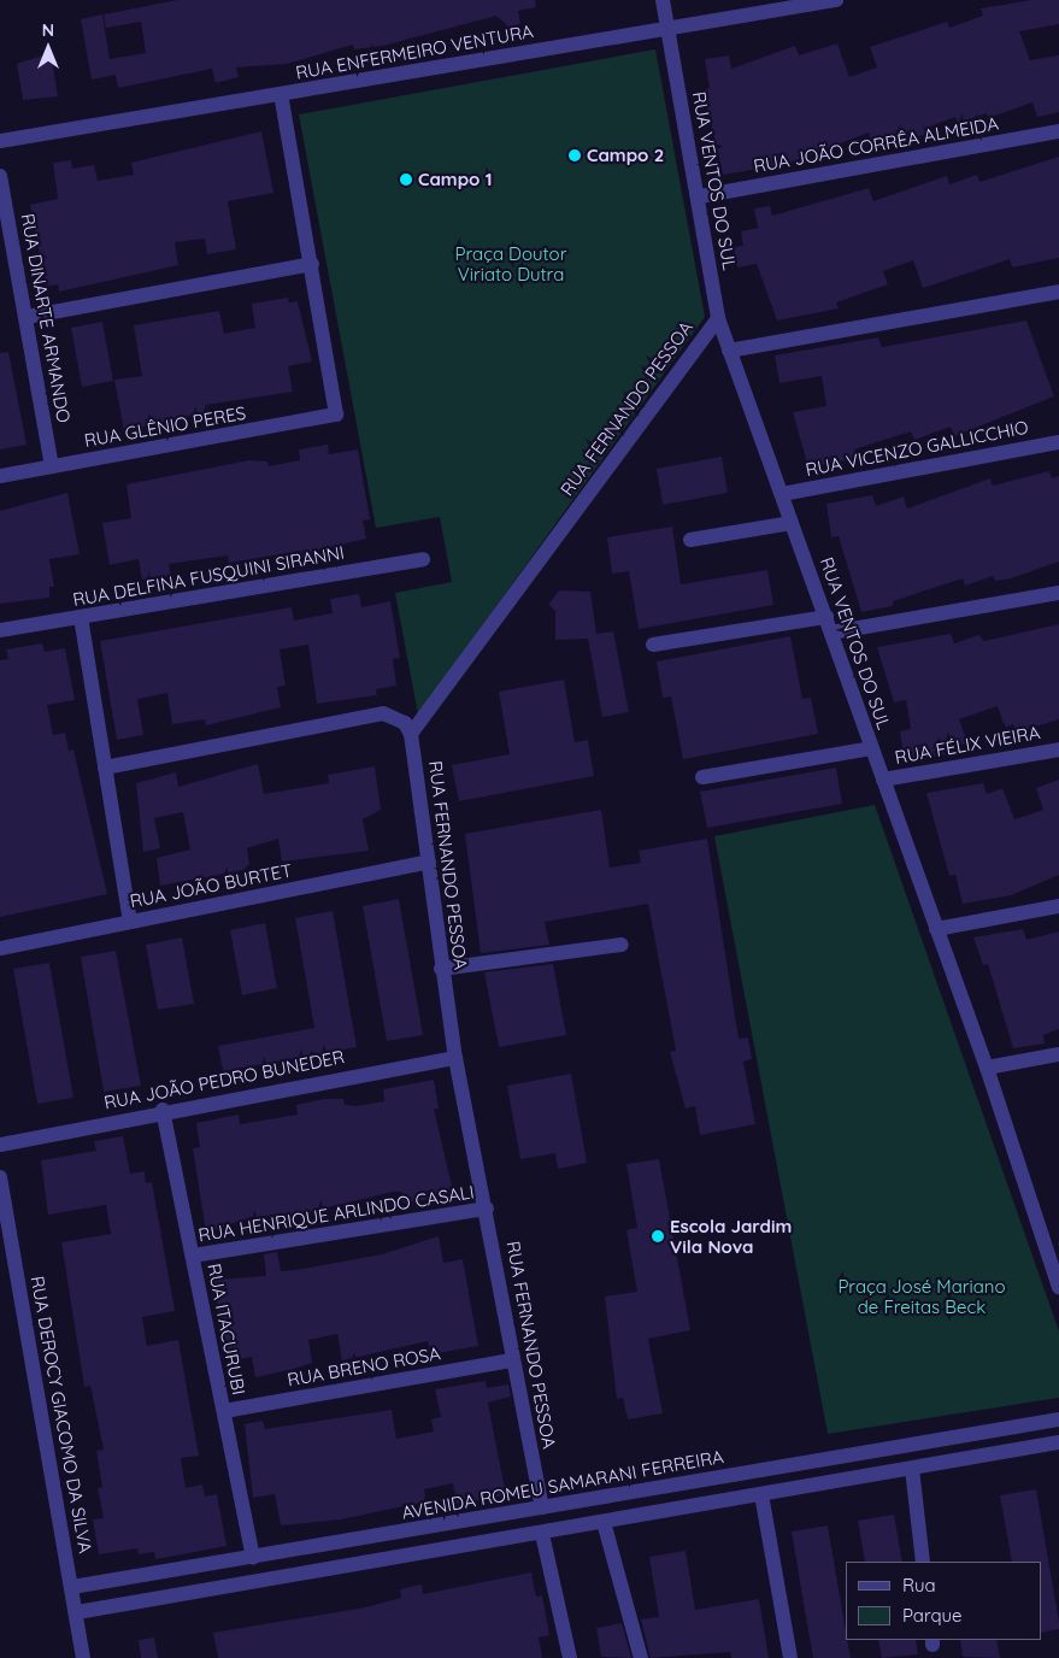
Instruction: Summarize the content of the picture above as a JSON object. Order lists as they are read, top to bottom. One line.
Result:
{"streets":{"street":["RUA ENFERMEIRO VENTURA","RUA JOÃO CORRÊA ALMEIDA","RUA VENTOS DO SUL","RUA DINARTE ARMANDO","RUA FERNANDO PESSOA","RUA GLÊNIO PERES","RUA VICENZO GALLICCHIO","RUA DELFINA FUSQUINI SIRANNI","RUA FÉLIX VIEIRA","RUA JOÃO BURTET","RUA JOÃO PEDRO BUNEDER","RUA HENRIQUE ARLINDO CASALI","RUA ITACURUBI","RUA BRENO ROSA","RUA DEROCY GIACOMO DA SILVA","AVENIDA ROMEU SAMARANI FERREIRA"]},"crossings":[["RUA ENFERMEIRO VENTURA","RUA VENTOS DO SUL"],["RUA JOÃO CORRÊA ALMEIDA","RUA VENTOS DO SUL"],["RUA VENTOS DO SUL","RUA FERNANDO PESSOA"],["RUA VENTOS DO SUL","RUA VICENZO GALLICCHIO"],["RUA VENTOS DO SUL","RUA FÉLIX VIEIRA"],["RUA DINARTE ARMANDO","RUA GLÊNIO PERES"],["RUA FERNANDO PESSOA","RUA JOÃO BURTET"],["RUA FERNANDO PESSOA","RUA JOÃO PEDRO BUNEDER"],["RUA FERNANDO PESSOA","RUA HENRIQUE ARLINDO CASALI"],["RUA FERNANDO PESSOA","RUA BRENO ROSA"],["RUA FERNANDO PESSOA","AVENIDA ROMEU SAMARANI FERREIRA"],["RUA JOÃO PEDRO BUNEDER","RUA ITACURUBI"],["RUA HENRIQUE ARLINDO CASALI","RUA ITACURUBI"],["RUA ITACURUBI","RUA BRENO ROSA"],["RUA ITACURUBI","AVENIDA ROMEU SAMARANI FERREIRA"],["RUA DEROCY GIACOMO DA SILVA","AVENIDA ROMEU SAMARANI FERREIRA"]],"parks":["Praça Doutor Viriato Dutra","Praça José Mariano de Freitas Beck"],"places":["Campo 2","Campo 1","Escola Jardim Vila Nova"],"legend":["Rua","Parque"],"north":"top"}
